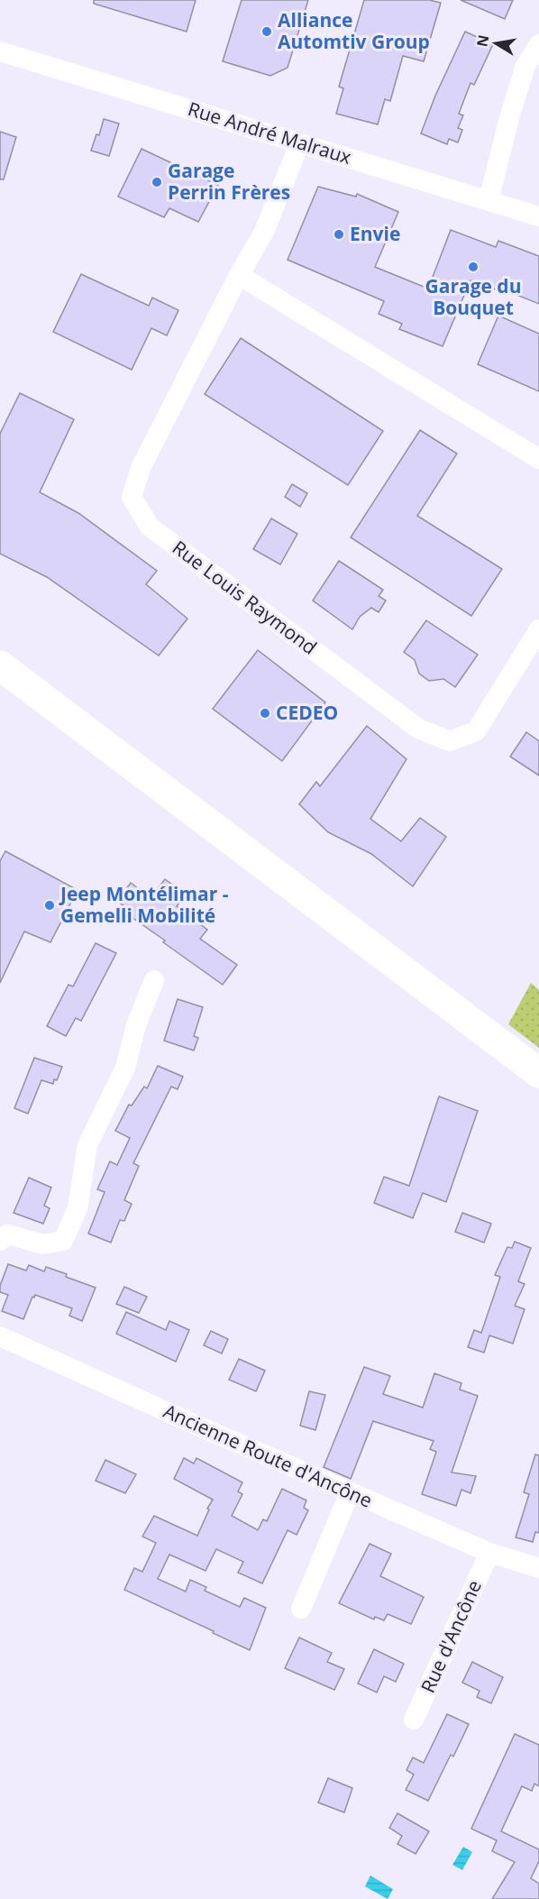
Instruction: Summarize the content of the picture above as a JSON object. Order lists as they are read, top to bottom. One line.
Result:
{"streets":{"street":["Rue André Malraux","Rue Louis Raymond","Ancienne Route d'Ancône","Rue d'Ancône"]},"crossings":[["Rue André Malraux","Rue Louis Raymond"],["Ancienne Route d'Ancône","Rue d'Ancône"]],"places":["Alliance Automtiv Group","Garage Perrin Frères","Envie","Garage du Bouquet","CEDEO","Jeep Montélimar - Gemelli Mobilité"],"north":"left"}
